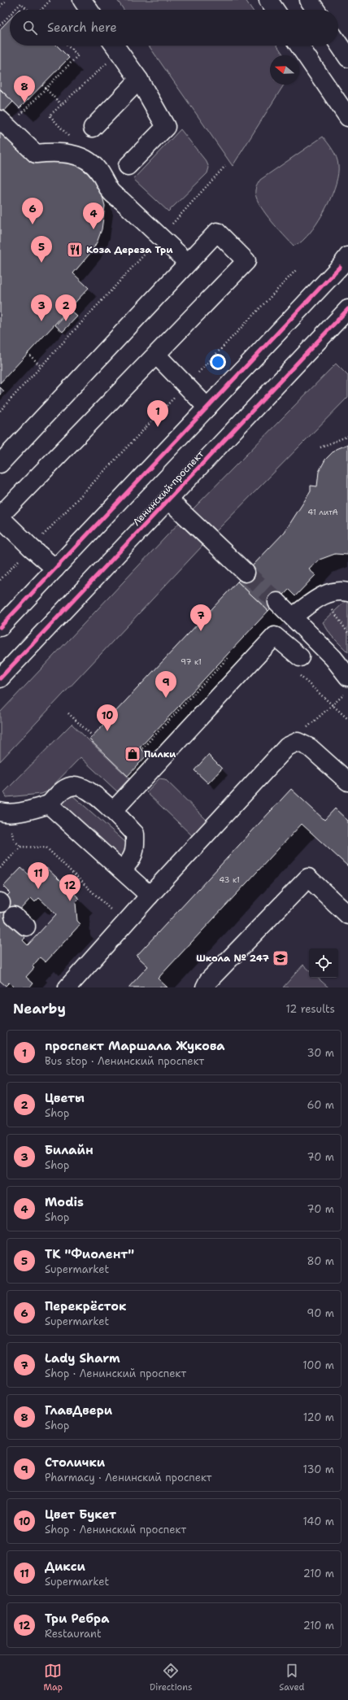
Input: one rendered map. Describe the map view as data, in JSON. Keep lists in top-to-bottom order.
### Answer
{
  "streets": {
    "main road": ["Ленинский проспект"]
  },
  "places": {
    "restaurant": ["Коза Дереза Три"],
    "shop": ["Пилки"],
    "school or university": ["Школа № 247"]
  },
  "house_numbers": ["41 литА", "97 к1", "43 к1"],
  "north": "left",
  "page": {
    "search": "Search here",
    "pins": [
      "8",
      "6",
      "4",
      "5",
      "2",
      "3",
      "1",
      "7",
      "9",
      "10",
      "11",
      "12"
    ],
    "heading": ["Nearby", "12 results"],
    "list": [
      {
        "mark": "1",
        "name": "проспект Маршала Жукова",
        "note": "Bus stop · Ленинский проспект",
        "value": "30 m"
      },
      {
        "mark": "2",
        "name": "Цветы",
        "note": "Shop",
        "value": "60 m"
      },
      {
        "mark": "3",
        "name": "Билайн",
        "note": "Shop",
        "value": "70 m"
      },
      {
        "mark": "4",
        "name": "Modis",
        "note": "Shop",
        "value": "70 m"
      },
      {
        "mark": "5",
        "name": "ТК \"Фиолент\"",
        "note": "Supermarket",
        "value": "80 m"
      },
      {
        "mark": "6",
        "name": "Перекрёсток",
        "note": "Supermarket",
        "value": "90 m"
      },
      {
        "mark": "7",
        "name": "Lady Sharm",
        "note": "Shop · Ленинский проспект",
        "value": "100 m"
      },
      {
        "mark": "8",
        "name": "ГлавДвери",
        "note": "Shop",
        "value": "120 m"
      },
      {
        "mark": "9",
        "name": "Столички",
        "note": "Pharmacy · Ленинский проспект",
        "value": "130 m"
      },
      {
        "mark": "10",
        "name": "Цвет Букет",
        "note": "Shop · Ленинский проспект",
        "value": "140 m"
      },
      {
        "mark": "11",
        "name": "Дикси",
        "note": "Supermarket",
        "value": "210 m"
      },
      {
        "mark": "12",
        "name": "Три Ребра",
        "note": "Restaurant",
        "value": "210 m"
      }
    ],
    "nav": ["Map", "Directions", "Saved"]
  }
}
